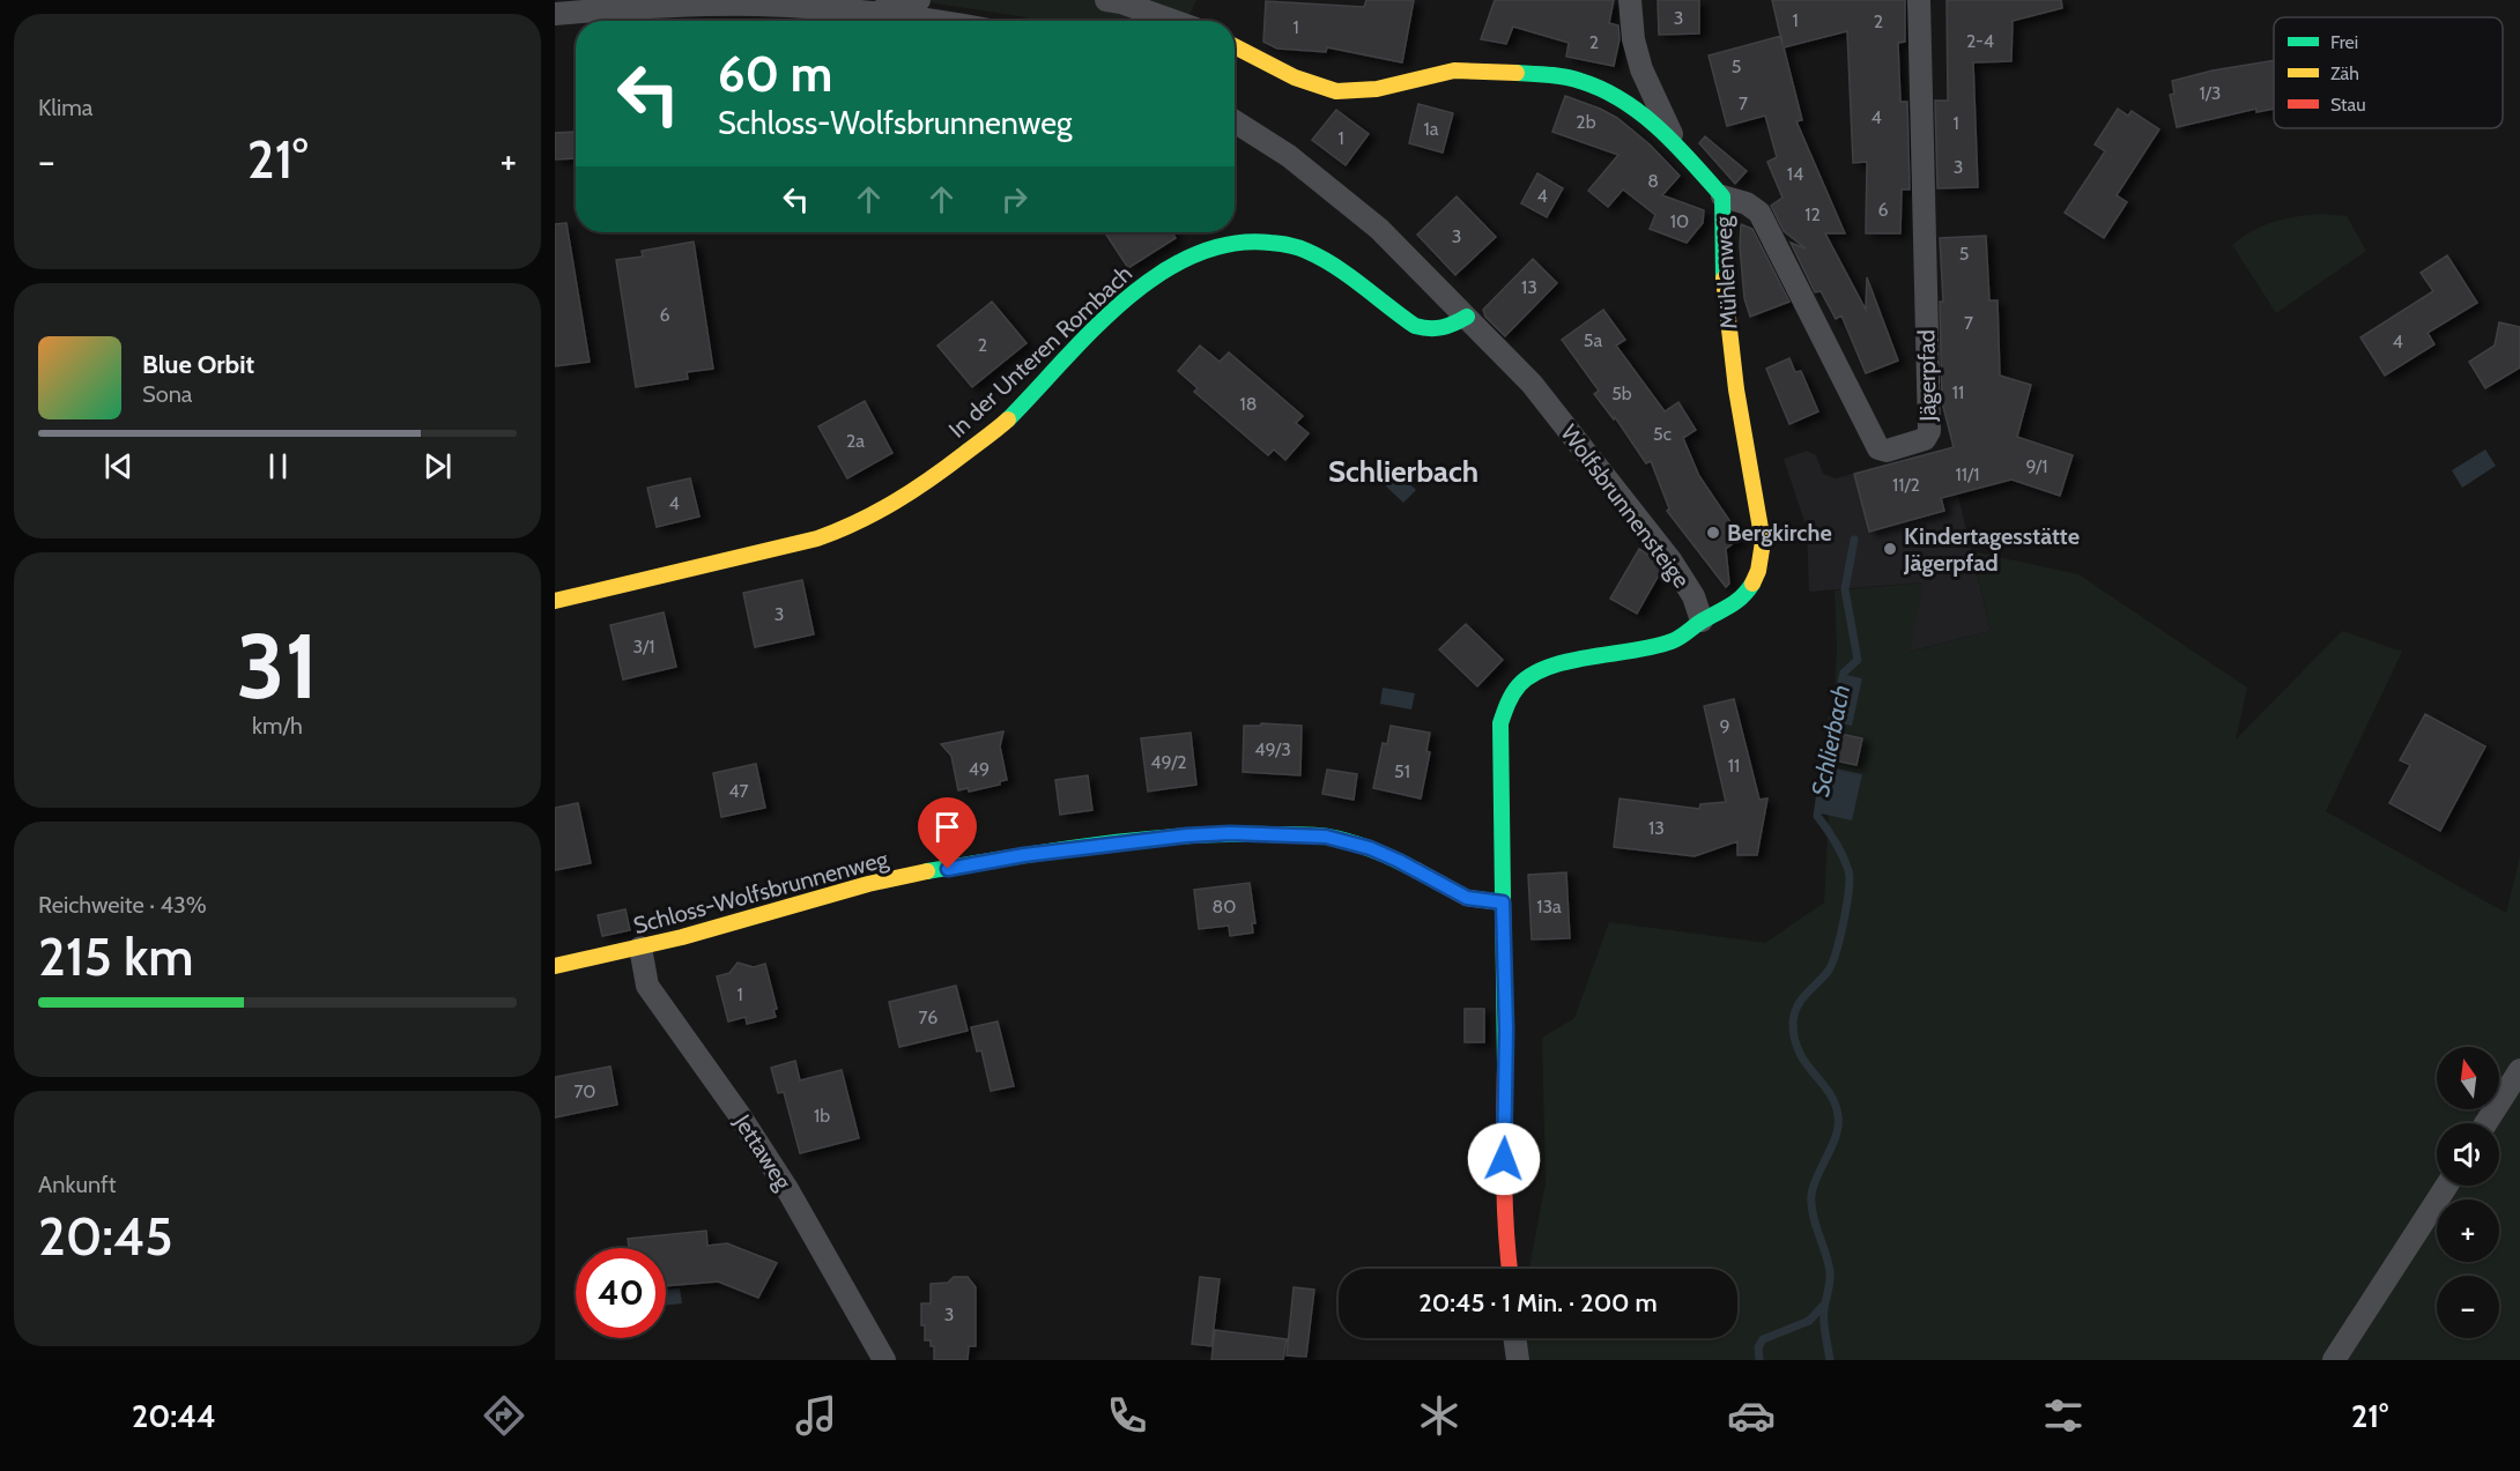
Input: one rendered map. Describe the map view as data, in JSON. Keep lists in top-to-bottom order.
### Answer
{
  "streets": {
    "street": [
      "Mühlenweg",
      "In der Unteren Rombach",
      "Jägerpfad",
      "Wolfsbrunnensteige",
      "Schloss-Wolfsbrunnenweg",
      "Jettaweg"
    ]
  },
  "crossings": [
    ["Mühlenweg", "Jägerpfad"],
    ["Mühlenweg", "Wolfsbrunnensteige"],
    ["In der Unteren Rombach", "Wolfsbrunnensteige"],
    ["Schloss-Wolfsbrunnenweg", "Jettaweg"]
  ],
  "districts": ["Schlierbach"],
  "water": ["Schlierbach"],
  "places": ["Bergkirche", "Kindertagesstätte Jägerpfad"],
  "house_numbers": [
    "3",
    "1",
    "2",
    "1",
    "2-4",
    "2",
    "5",
    "1/3",
    "7",
    "4",
    "2b",
    "1",
    "1a",
    "1",
    "3",
    "14",
    "8",
    "4",
    "6",
    "12",
    "10",
    "3",
    "5",
    "13",
    "6",
    "7",
    "5a",
    "4",
    "2",
    "11",
    "5b",
    "18",
    "5c",
    "2a",
    "9/1",
    "11/1",
    "11/2",
    "4",
    "3",
    "3/1",
    "9",
    "49/3",
    "49/2",
    "11",
    "49",
    "51",
    "47",
    "13",
    "80",
    "13a",
    "1",
    "76",
    "70",
    "1b",
    "3"
  ],
  "legend": ["Frei", "Zäh", "Stau"],
  "north": "top",
  "page": {
    "tile": [
      "Klima",
      ["31", "km/h"],
      ["Reichweite · 43%", "215 km"],
      ["Ankunft", "20:45"]
    ],
    "turn": ["60 m", "Schloss-Wolfsbrunnenweg"],
    "heat": ["−", "21°", "+"],
    "song": ["Blue Orbit", "Sona"],
    "map_buttons": ["+", "−"],
    "limit": "40",
    "trip": "20:45 · 1 Min. · 200 m",
    "tabs": ["20:44", "21°"]
  }
}
